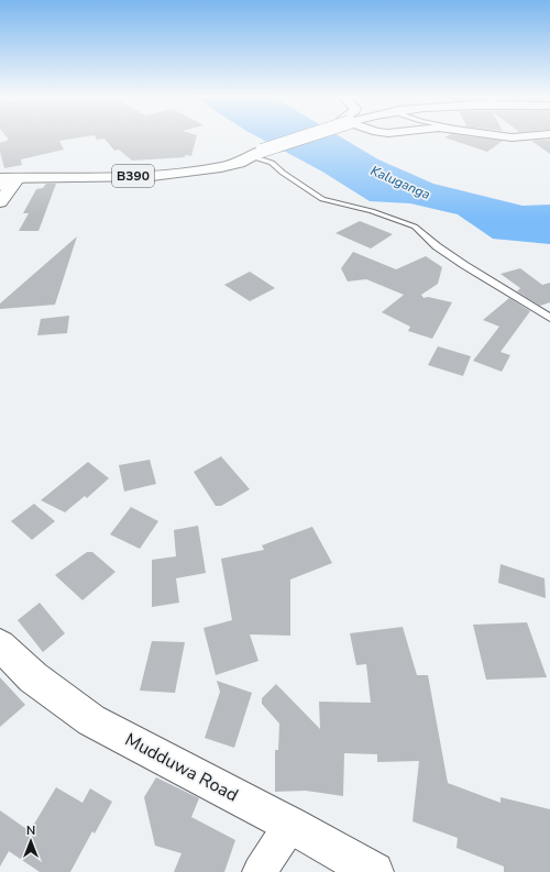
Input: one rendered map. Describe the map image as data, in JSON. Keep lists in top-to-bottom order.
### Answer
{
  "streets": {
    "main road": ["B390", "Mudduwa Road"]
  },
  "water": ["Kaluganga"],
  "north": "top"
}
